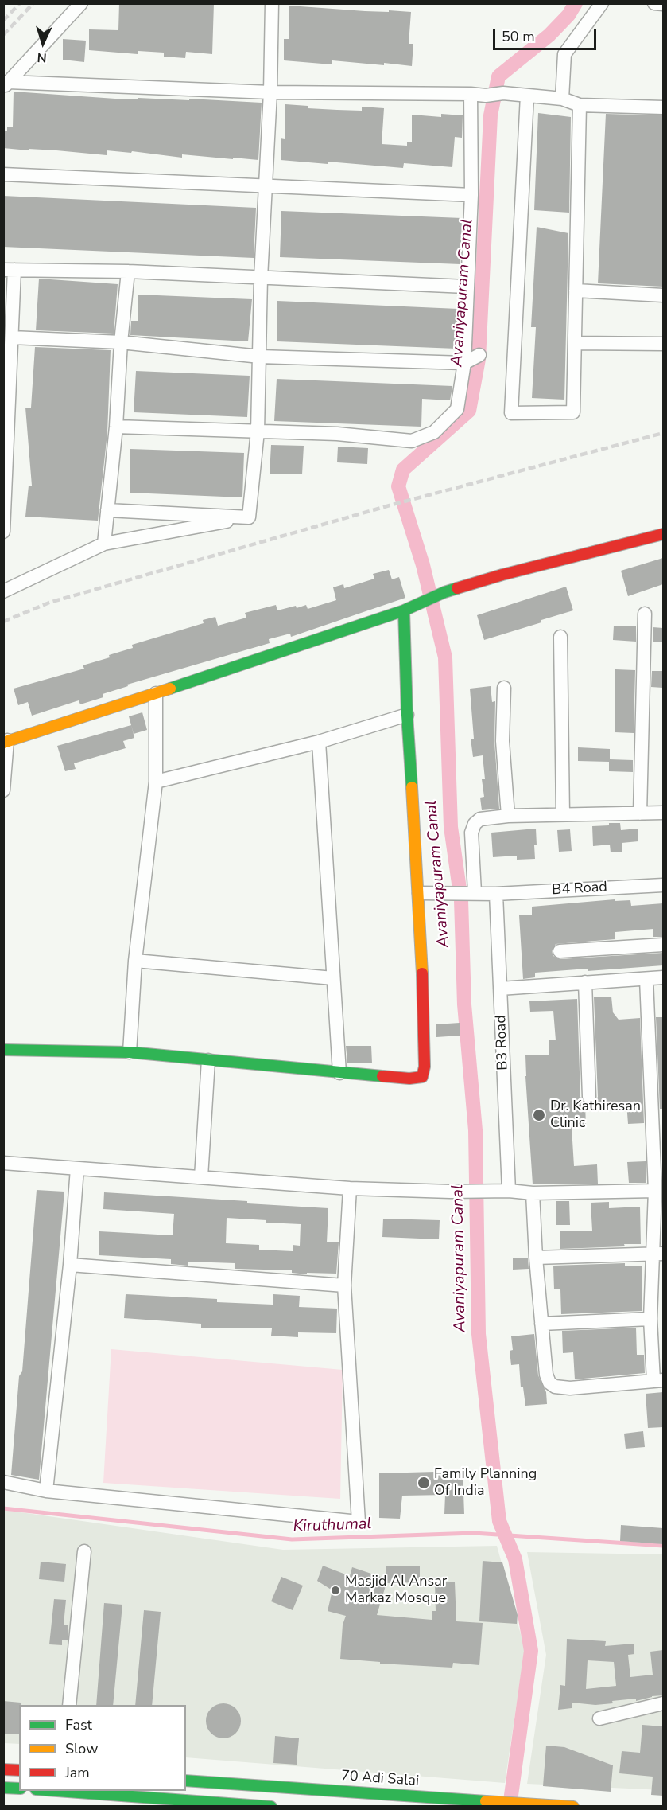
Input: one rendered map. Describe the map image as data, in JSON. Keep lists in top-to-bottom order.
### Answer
{
  "streets": {
    "street": ["B4 Road", "B3 Road", "70 Adi Salai"]
  },
  "crossings": [
    ["B4 Road", "B3 Road"]
  ],
  "water": ["Avaniyapuram Canal", "Kiruthumal"],
  "places": ["Dr. Kathiresan Clinic", "Family Planning Of India", "Masjid Al Ansar Markaz Mosque"],
  "legend": ["Fast", "Slow", "Jam"],
  "scale_bar": "50 m",
  "north": "bottom"
}
